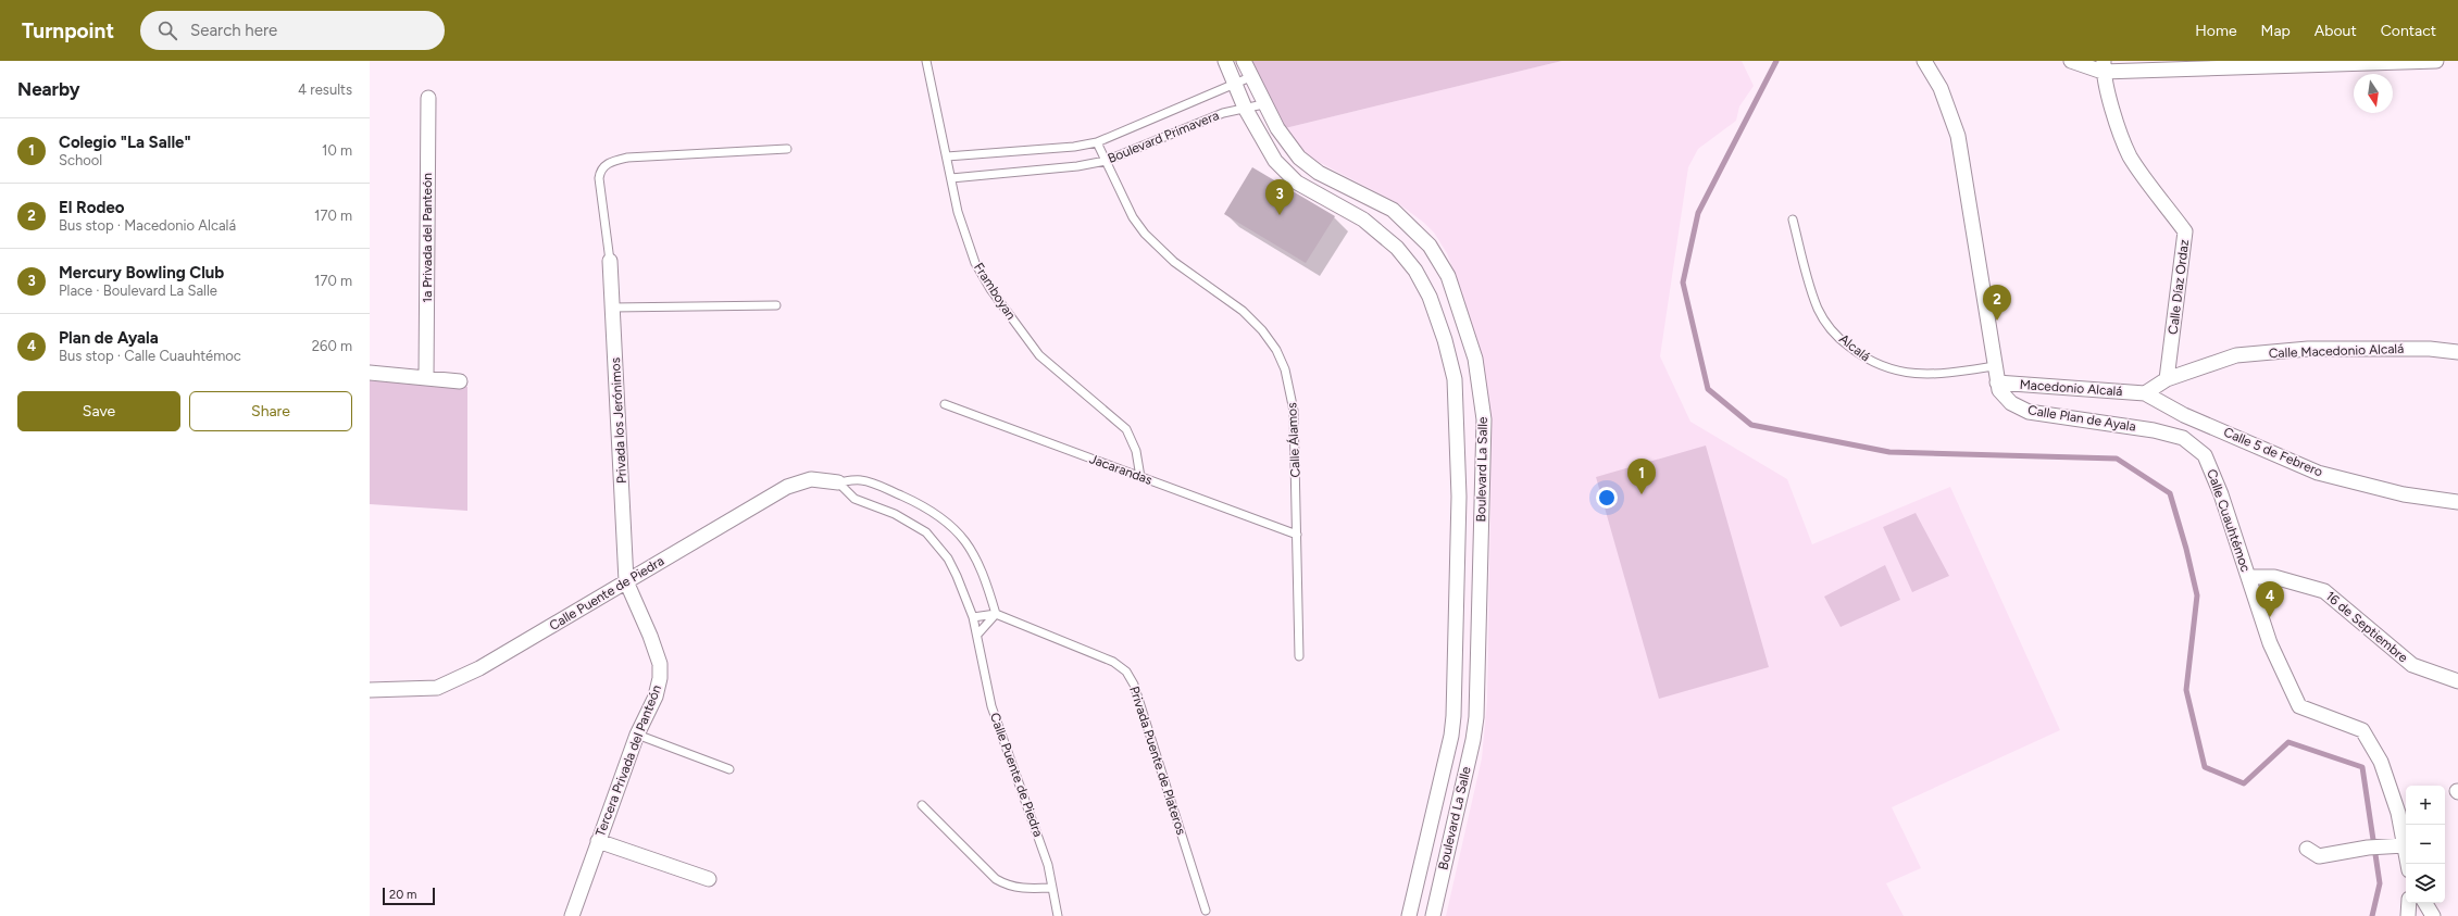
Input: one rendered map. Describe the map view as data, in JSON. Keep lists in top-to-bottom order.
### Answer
{
  "streets": {
    "street": [
      "1a Privada del Panteón",
      "Calle Díaz Ordaz",
      "Calle Macedonio Alcalá",
      "Macedonio Alcalá",
      "Calle Plan de Ayala",
      "Privada los Jerónimos",
      "Calle 5 de Febrero",
      "Boulevard La Salle",
      "Calle Cuauhtémoc",
      "Calle Puente de Piedra",
      "16 de Septiembre",
      "Tercera Privada del Panteón"
    ],
    "lane": [
      "Boulevard Primavera",
      "Framboyan",
      "Alcalá",
      "Calle Álamos",
      "Jacarandas",
      "Privada Puente de Plateros"
    ]
  },
  "crossings": [
    ["Boulevard Primavera", "Framboyan"],
    ["Boulevard Primavera", "Calle Álamos"],
    ["Boulevard Primavera", "Boulevard La Salle"],
    ["Calle Díaz Ordaz", "Calle Macedonio Alcalá"],
    ["Framboyan", "Jacarandas"],
    ["Calle Macedonio Alcalá", "Macedonio Alcalá"],
    ["Calle Macedonio Alcalá", "Calle 5 de Febrero"],
    ["Macedonio Alcalá", "Calle Plan de Ayala"],
    ["Macedonio Alcalá", "Calle 5 de Febrero"],
    ["Calle Plan de Ayala", "Calle Cuauhtémoc"],
    ["Privada los Jerónimos", "Calle Puente de Piedra"],
    ["Privada los Jerónimos", "Tercera Privada del Panteón"],
    ["Calle Álamos", "Jacarandas"],
    ["Calle Cuauhtémoc", "16 de Septiembre"],
    ["Calle Puente de Piedra", "Tercera Privada del Panteón"],
    ["Calle Puente de Piedra", "Privada Puente de Plateros"]
  ],
  "scale_bar": "20 m",
  "north": "bottom",
  "page": {
    "header": "Turnpoint",
    "search": "Search here",
    "nav": [
      "Home",
      "Map",
      "About",
      "Contact"
    ],
    "heading": ["Nearby", "4 results"],
    "list": [
      {
        "mark": "1",
        "name": "Colegio \"La Salle\"",
        "note": "School",
        "value": "10 m"
      },
      {
        "mark": "2",
        "name": "El Rodeo",
        "note": "Bus stop · Macedonio Alcalá",
        "value": "170 m"
      },
      {
        "mark": "3",
        "name": "Mercury Bowling Club",
        "note": "Place · Boulevard La Salle",
        "value": "170 m"
      },
      {
        "mark": "4",
        "name": "Plan de Ayala",
        "note": "Bus stop · Calle Cuauhtémoc",
        "value": "260 m"
      }
    ],
    "pins": [
      "3",
      "2",
      "1",
      "4"
    ],
    "buttons": ["Save", "Share"],
    "map_buttons": ["+", "−"],
    "scale": "20 m"
  }
}
